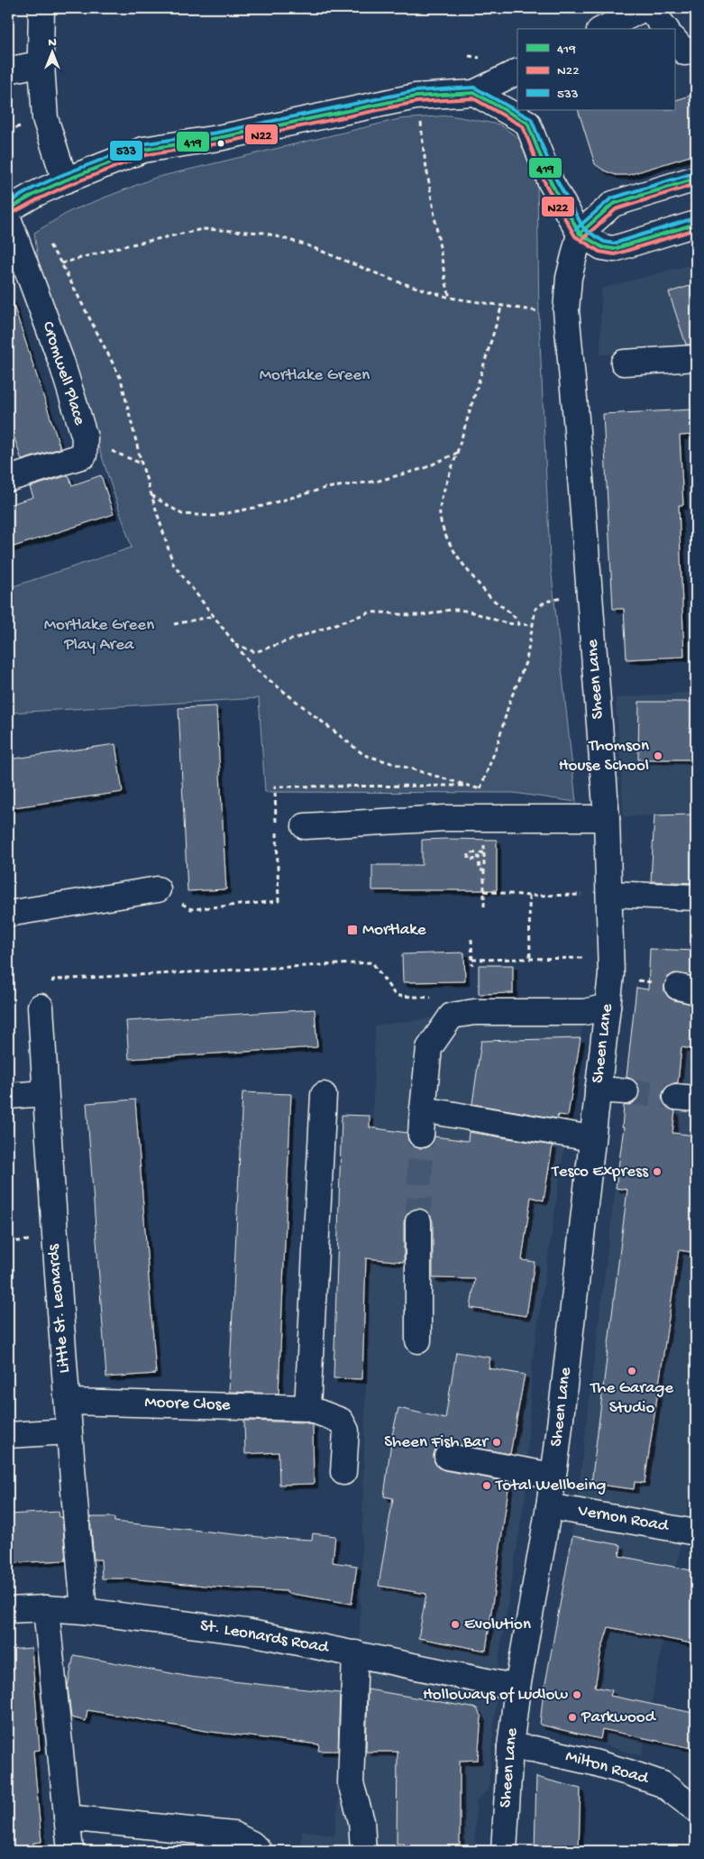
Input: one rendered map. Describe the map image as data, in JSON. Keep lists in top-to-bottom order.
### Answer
{
  "streets": {
    "main road": [
      "Cromwell Place",
      "Sheen Lane",
      "Little St. Leonards",
      "Moore Close",
      "Vernon Road",
      "St. Leonards Road",
      "Milton Road"
    ]
  },
  "crossings": [
    ["Sheen Lane", "Vernon Road"],
    ["Sheen Lane", "St. Leonards Road"],
    ["Sheen Lane", "Milton Road"],
    ["Little St. Leonards", "Moore Close"],
    ["Little St. Leonards", "St. Leonards Road"]
  ],
  "parks": ["Mortlake Green", "Mortlake Green Play Area"],
  "places": {
    "other": [
      "Thomson House School",
      "Tesco Express",
      "The Garage Studio",
      "Sheen Fish Bar",
      "Total Wellbeing",
      "Evolution",
      "Holloways of Ludlow",
      "Parkwood"
    ],
    "transit": ["Mortlake"]
  },
  "lines": ["transit line 533", "transit line 419", "transit line N22"],
  "legend": ["419", "N22", "533"],
  "north": "top"
}
